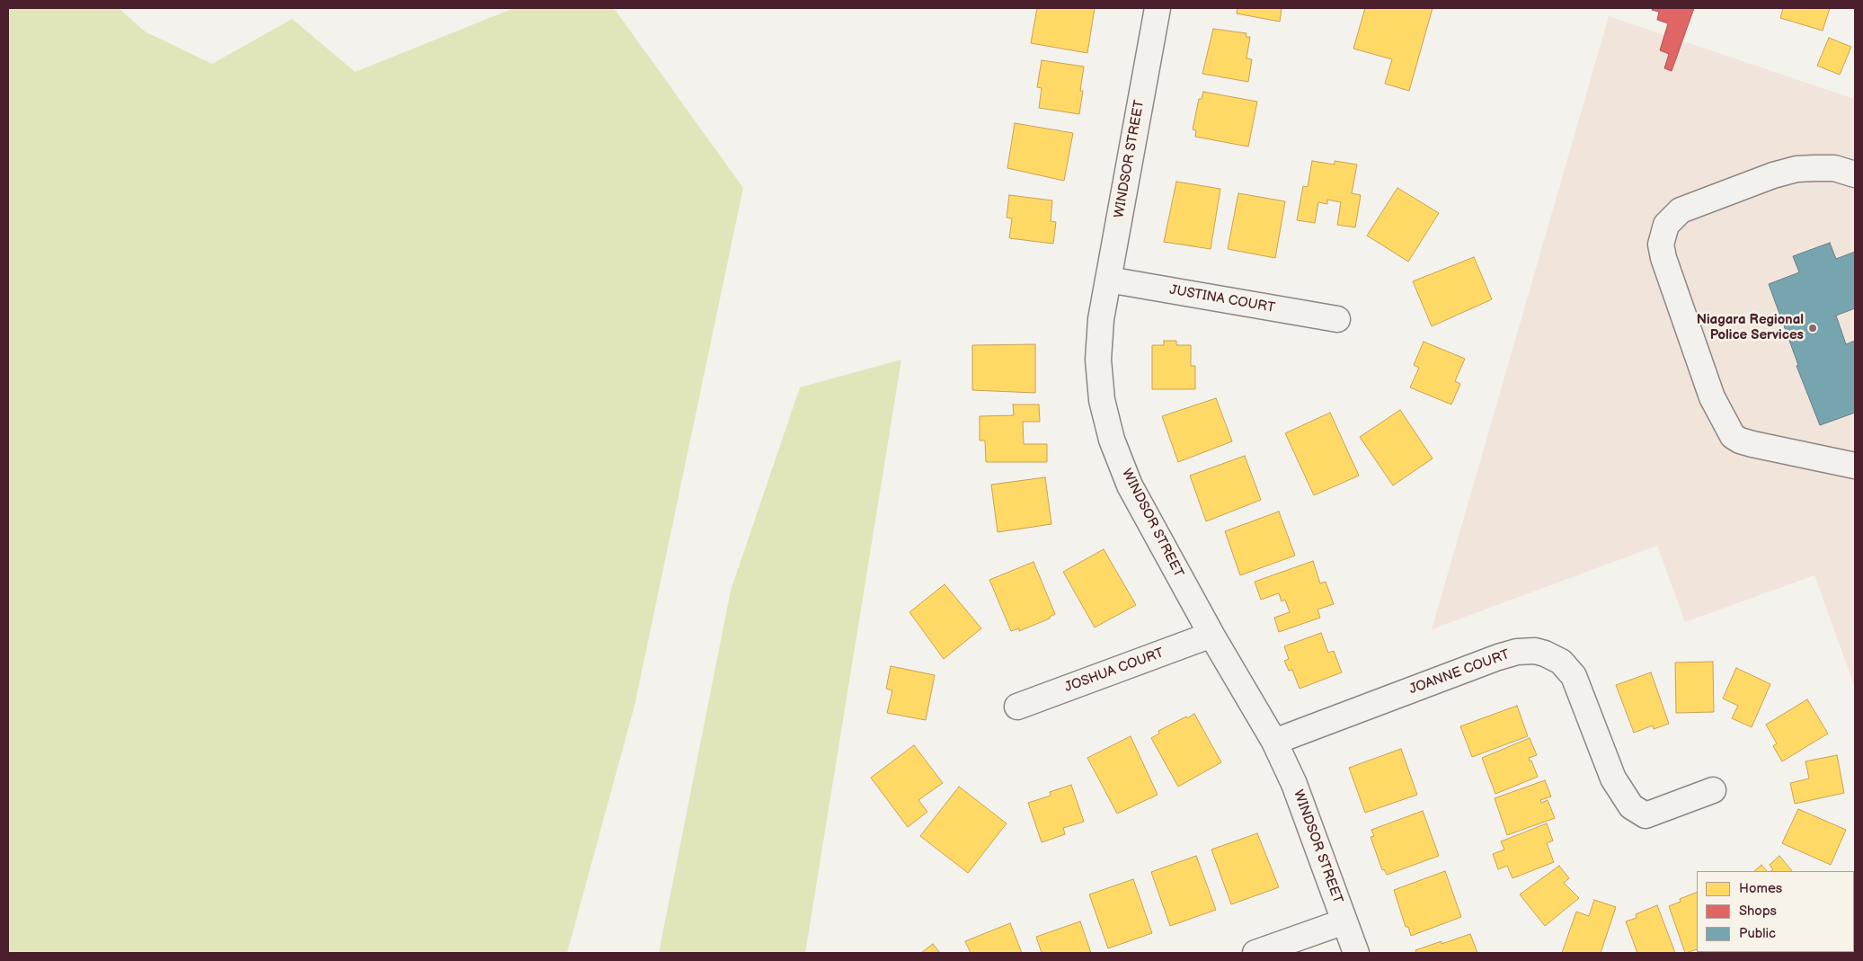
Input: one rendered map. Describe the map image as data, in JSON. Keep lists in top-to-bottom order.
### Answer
{
  "streets": {
    "street": [
      "WINDSOR STREET",
      "JUSTINA COURT",
      "JOSHUA COURT",
      "JOANNE COURT"
    ]
  },
  "crossings": [
    ["WINDSOR STREET", "JUSTINA COURT"],
    ["WINDSOR STREET", "JOSHUA COURT"],
    ["WINDSOR STREET", "JOANNE COURT"]
  ],
  "places": ["Niagara Regional Police Services"],
  "legend": ["Homes", "Shops", "Public"]
}
